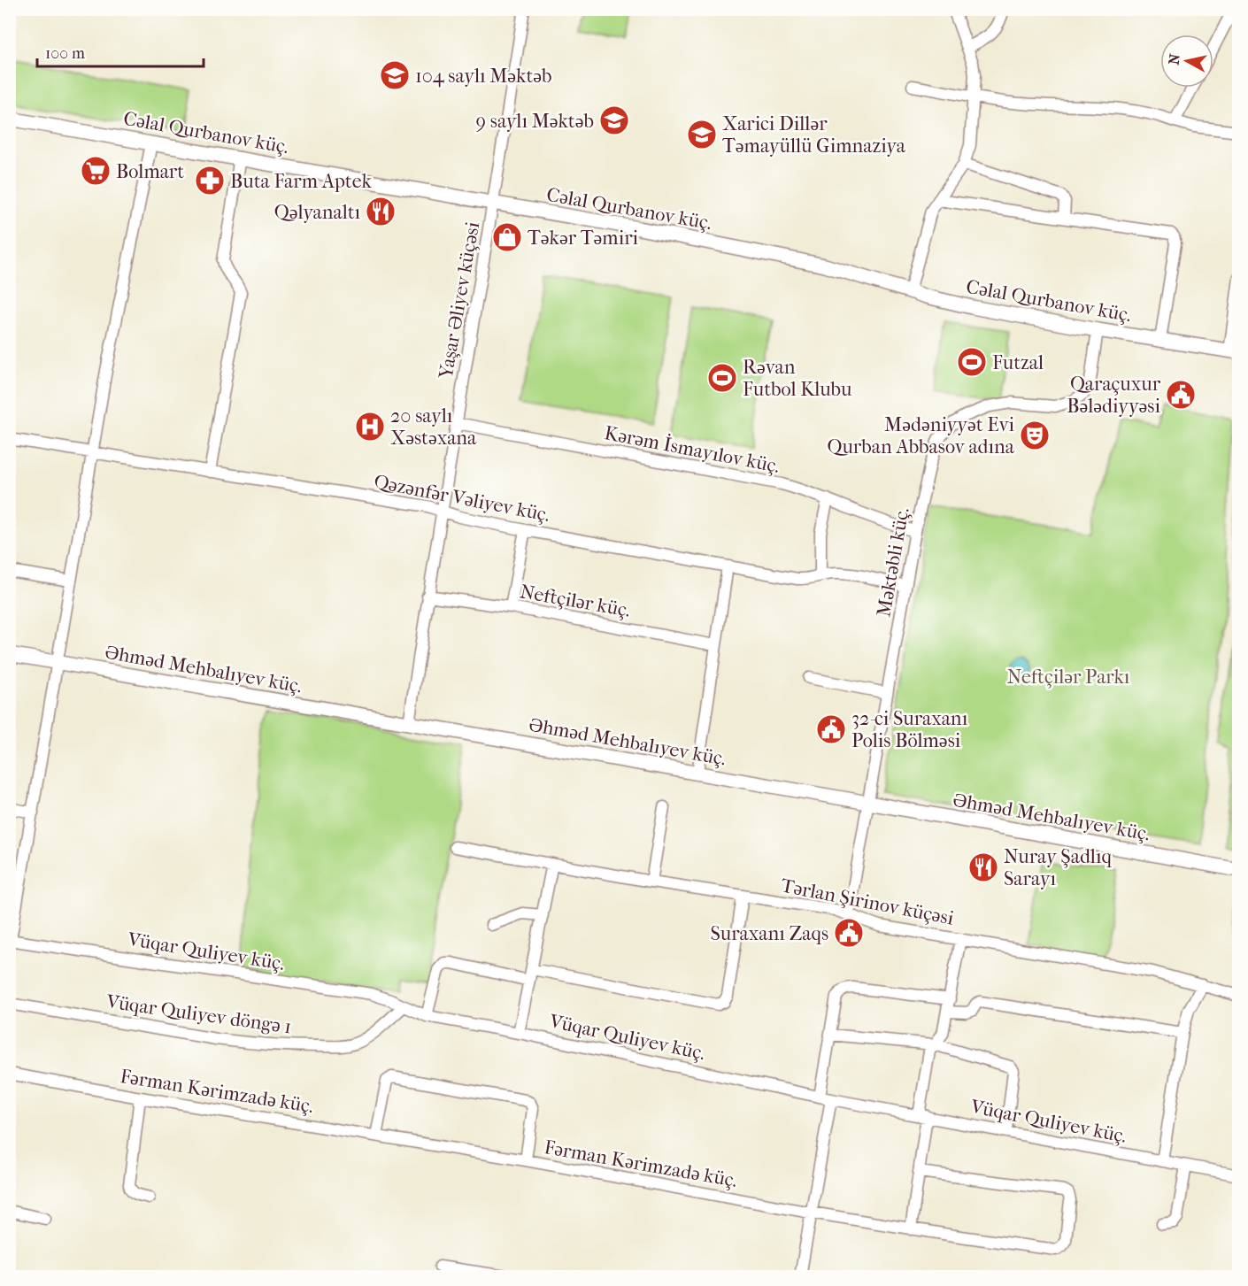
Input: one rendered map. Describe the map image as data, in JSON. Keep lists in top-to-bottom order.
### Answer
{
  "streets": {
    "street": [
      "Cəlal Qurbanov küç.",
      "Yaşar Əliyev küçəsi",
      "Kərəm İsmayılov küç.",
      "Qəzənfər Vəliyev küç.",
      "Məktəbli küç.",
      "Neftçilər küç.",
      "Əhməd Mehbalıyev küç.",
      "Tərlan Şirinov küçəsi",
      "Vüqar Quliyev küç.",
      "Vüqar Quliyev döngə 1",
      "Fərman Kərimzadə küç."
    ]
  },
  "crossings": [
    ["Cəlal Qurbanov küç.", "Yaşar Əliyev küçəsi"],
    ["Cəlal Qurbanov küç.", "Məktəbli küç."],
    ["Yaşar Əliyev küçəsi", "Kərəm İsmayılov küç."],
    ["Yaşar Əliyev küçəsi", "Qəzənfər Vəliyev küç."],
    ["Yaşar Əliyev küçəsi", "Neftçilər küç."],
    ["Yaşar Əliyev küçəsi", "Əhməd Mehbalıyev küç."],
    ["Kərəm İsmayılov küç.", "Məktəbli küç."],
    ["Qəzənfər Vəliyev küç.", "Məktəbli küç."],
    ["Məktəbli küç.", "Əhməd Mehbalıyev küç."],
    ["Məktəbli küç.", "Tərlan Şirinov küçəsi"],
    ["Vüqar Quliyev küç.", "Vüqar Quliyev döngə 1"]
  ],
  "parks": ["Neftçilər Parkı"],
  "places": {
    "school or university": ["104 saylı Məktəb", "9 saylı Məktəb", "Xarici Dillər Təmayüllü Gimnaziya"],
    "supermarket": ["Bolmart"],
    "pharmacy": ["Buta Farm Aptek"],
    "restaurant": ["Qəlyanaltı", "Nuray Şadlıq Sarayı"],
    "shop": ["Təkər Təmiri"],
    "sports": ["Futzal", "Rəvan Futbol Klubu"],
    "public building": ["Qaraçuxur Bələdiyyəsi", "32-ci Suraxanı Polis Bölməsi", "Suraxanı Zaqs"],
    "hospital": ["20 saylı Xəstəxana"],
    "theatre": ["Mədəniyyət Evi Qurban Abbasov adına"]
  },
  "scale_bar": "100 m",
  "north": "left"
}
